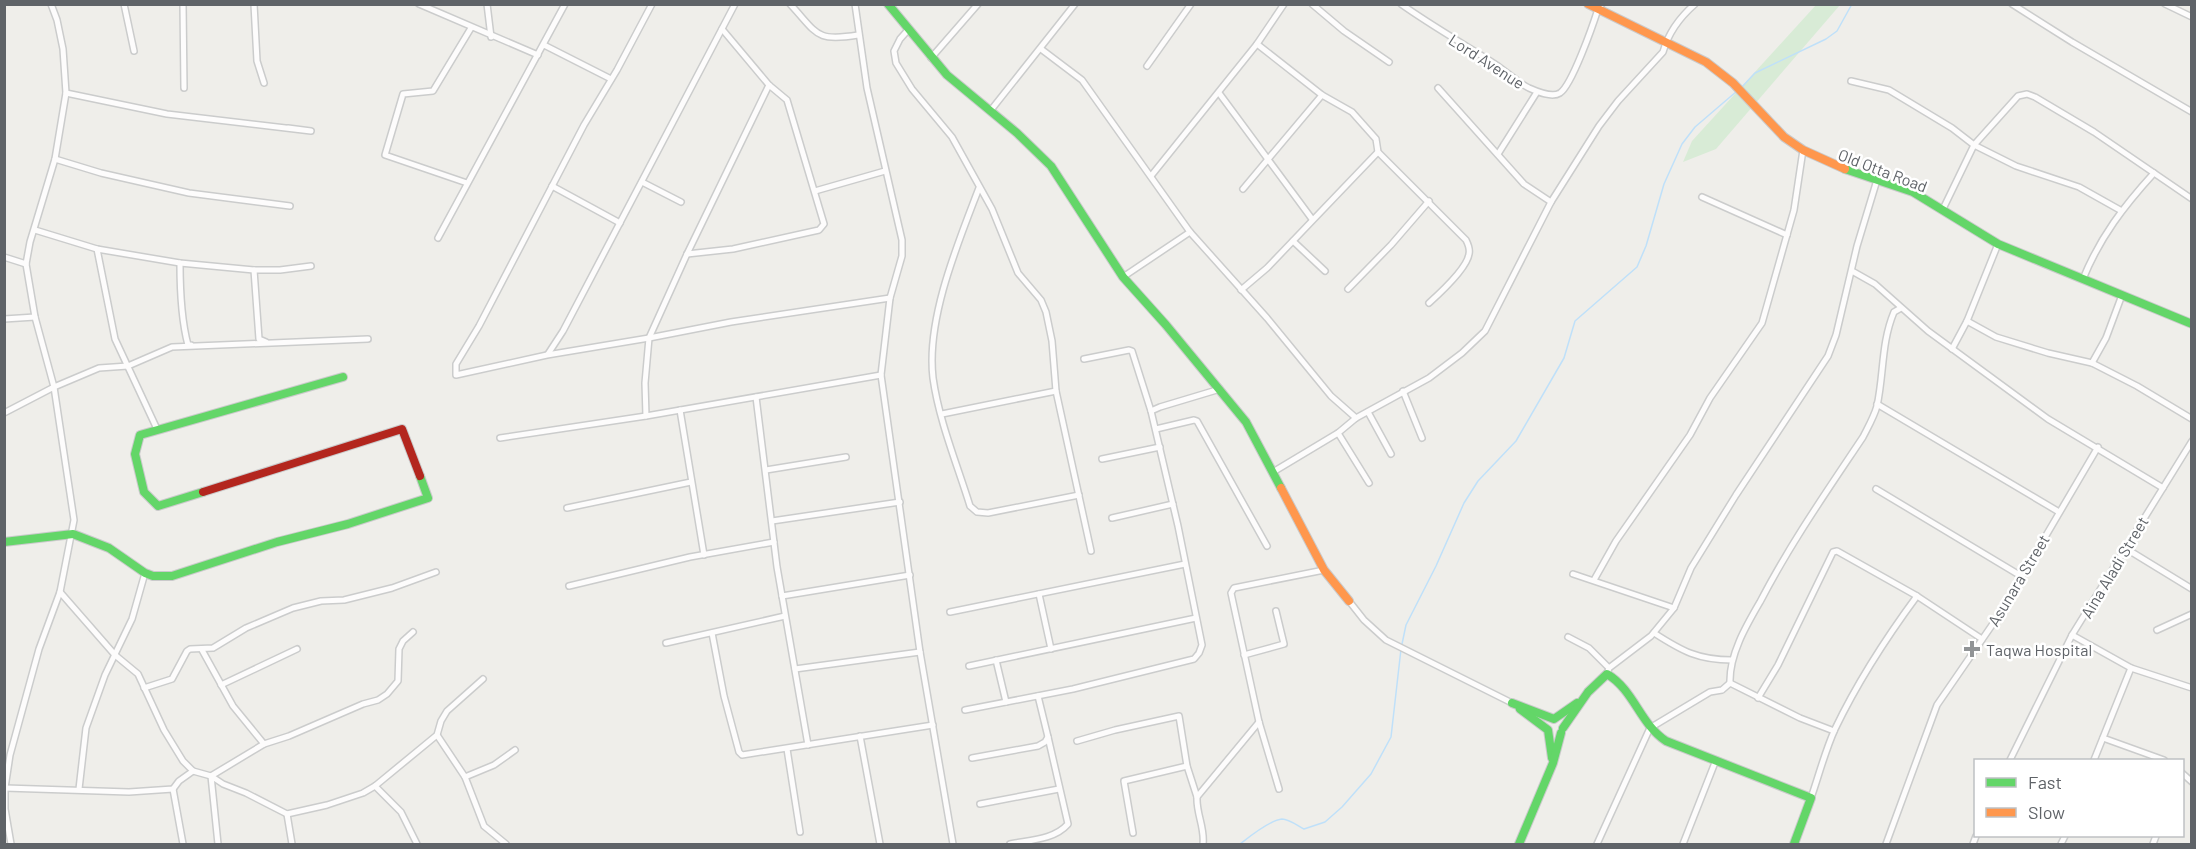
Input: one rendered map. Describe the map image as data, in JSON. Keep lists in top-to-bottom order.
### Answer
{
  "streets": {
    "street": [
      "Lord Avenue",
      "Old Otta Road",
      "Aina Aladi Street",
      "Asunara Street"
    ]
  },
  "crossings": [
    ["Lord Avenue", "Old Otta Road"]
  ],
  "places": {
    "health": ["Taqwa Hospital"]
  },
  "legend": ["Fast", "Slow"]
}
